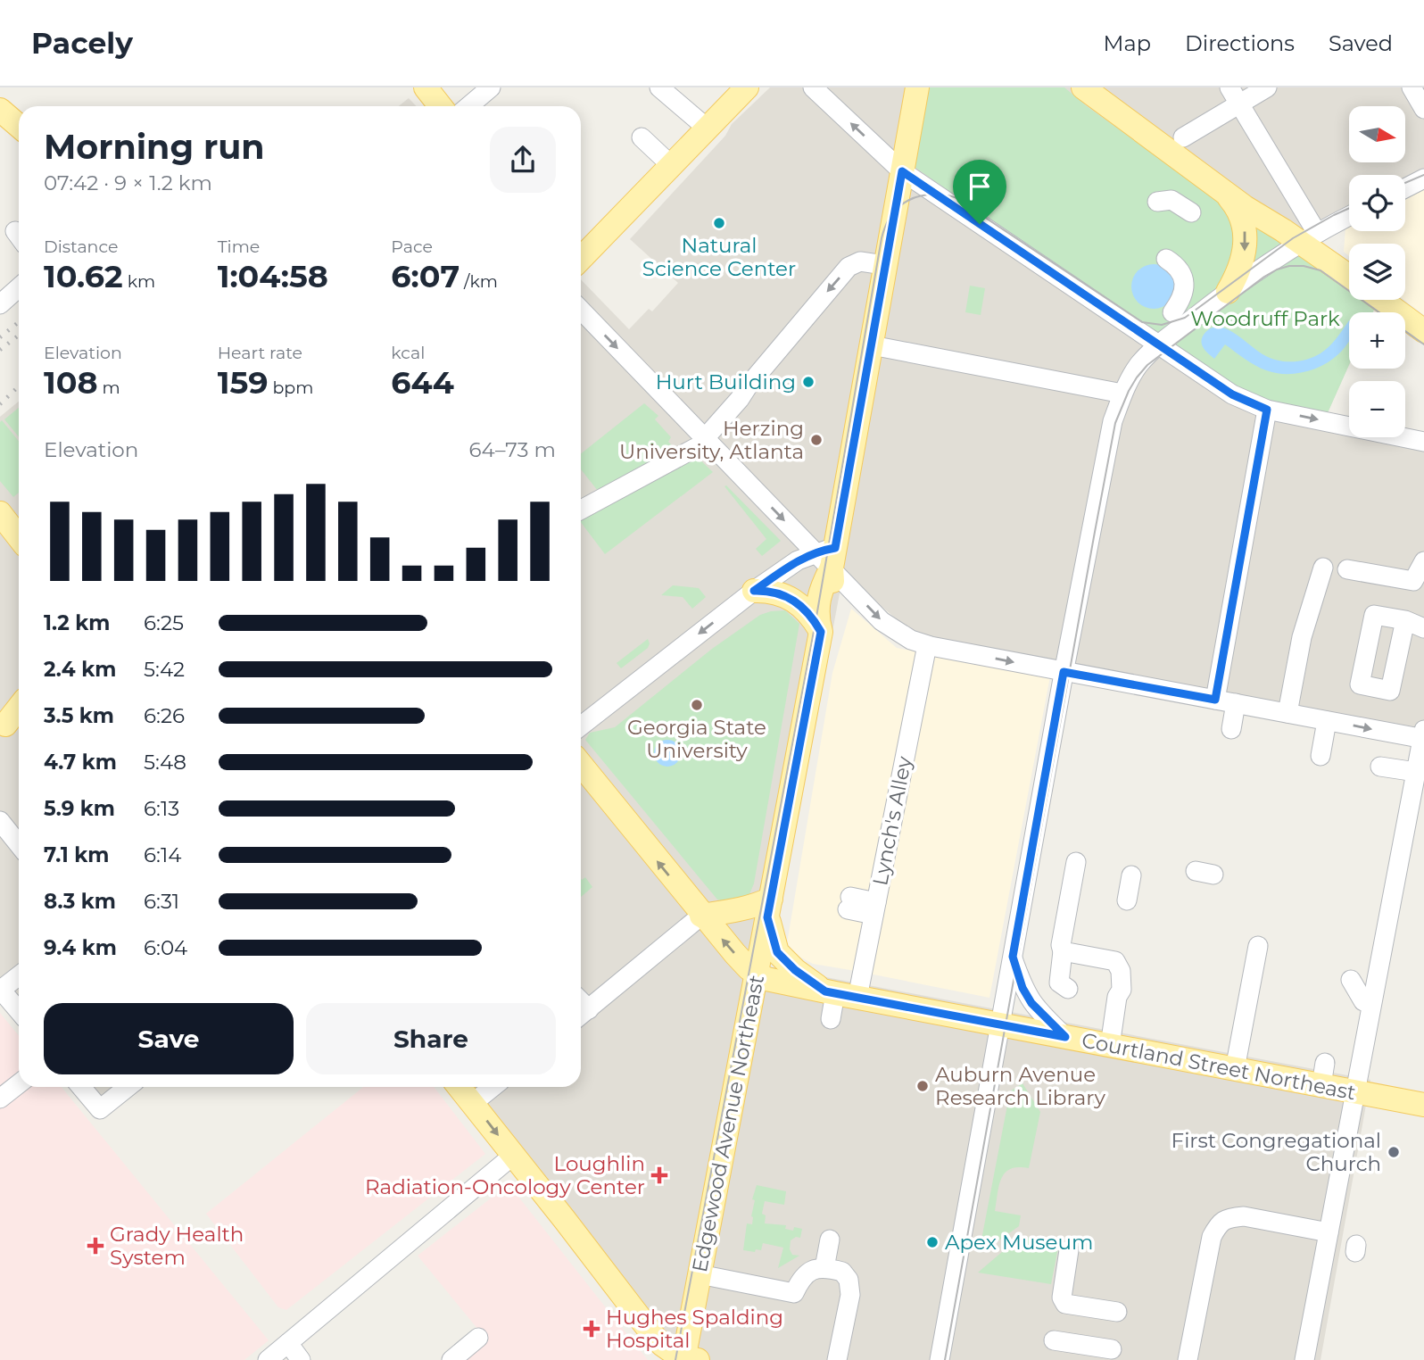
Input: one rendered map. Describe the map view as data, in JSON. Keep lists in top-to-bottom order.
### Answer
{
  "streets": {
    "main road": ["Courtland Street Northeast", "Edgewood Avenue Northeast"],
    "street": ["Lynch's Alley"]
  },
  "crossings": [
    ["Lynch's Alley", "Courtland Street Northeast"],
    ["Courtland Street Northeast", "Edgewood Avenue Northeast"]
  ],
  "parks": ["Woodruff Park"],
  "places": {
    "other": [
      "Natural Science Center",
      "Hurt Building",
      "Herzing University, Atlanta",
      "Georgia State University",
      "Auburn Avenue Research Library",
      "First Congregational Church",
      "Apex Museum"
    ],
    "health": ["Loughlin Radiation-Oncology Center", "Grady Health System", "Hughes Spalding Hospital"]
  },
  "north": "right",
  "page": {
    "header": "Pacely",
    "nav": ["Map", "Directions", "Saved"],
    "map_buttons": ["+", "−"],
    "heading": ["Morning run", "07:42 · 9 × 1.2 km"],
    "stats": [
      ["Distance", "10.62 km"],
      ["Time", "1:04:58"],
      ["Pace", "6:07 /km"],
      ["Elevation", "108 m"],
      ["Heart rate", "159 bpm"],
      ["kcal", "644"]
    ],
    "chart": ["Elevation", "64–73 m"],
    "list": [
      {
        "name": "1.2 km",
        "note": "6:25"
      },
      {
        "name": "2.4 km",
        "note": "5:42"
      },
      {
        "name": "3.5 km",
        "note": "6:26"
      },
      {
        "name": "4.7 km",
        "note": "5:48"
      },
      {
        "name": "5.9 km",
        "note": "6:13"
      },
      {
        "name": "7.1 km",
        "note": "6:14"
      },
      {
        "name": "8.3 km",
        "note": "6:31"
      },
      {
        "name": "9.4 km",
        "note": "6:04"
      }
    ],
    "buttons": ["Save", "Share"]
  }
}
